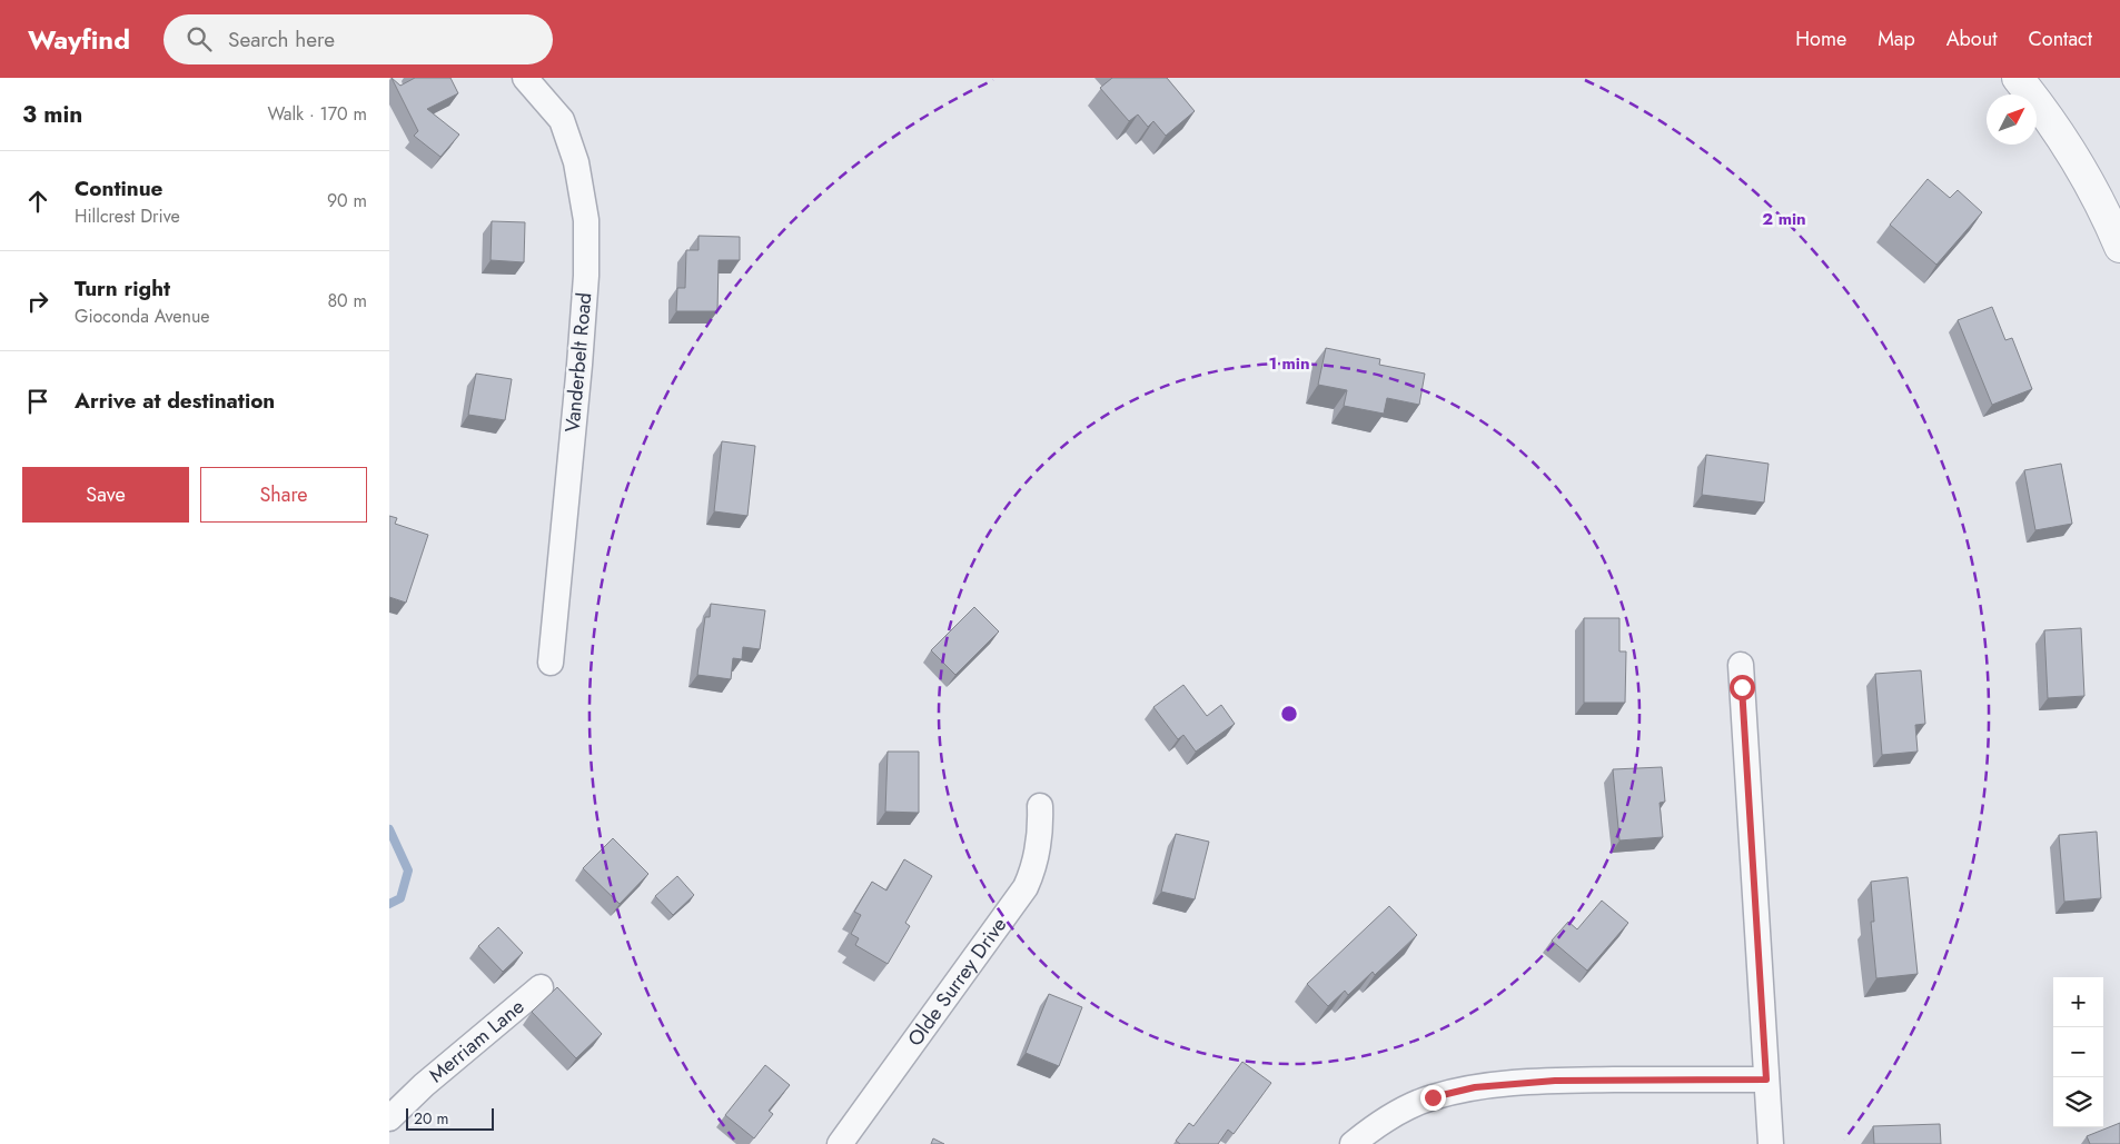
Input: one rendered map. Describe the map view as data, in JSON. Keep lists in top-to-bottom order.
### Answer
{
  "streets": {
    "street": ["Vanderbelt Road", "Olde Surrey Drive", "Merriam Lane"]
  },
  "scale_bar": "20 m",
  "north": "top right",
  "page": {
    "header": "Wayfind",
    "search": "Search here",
    "nav": [
      "Home",
      "Map",
      "About",
      "Contact"
    ],
    "heading": ["3 min", "Walk · 170 m"],
    "list": [
      ["Continue", "Hillcrest Drive", "90 m"],
      ["Turn right", "Gioconda Avenue", "80 m"],
      "Arrive at destination"
    ],
    "buttons": ["Save", "Share"],
    "map_buttons": ["+", "−"],
    "scale": "20 m"
  },
  "rings": ["2 min", "1 min"]
}
